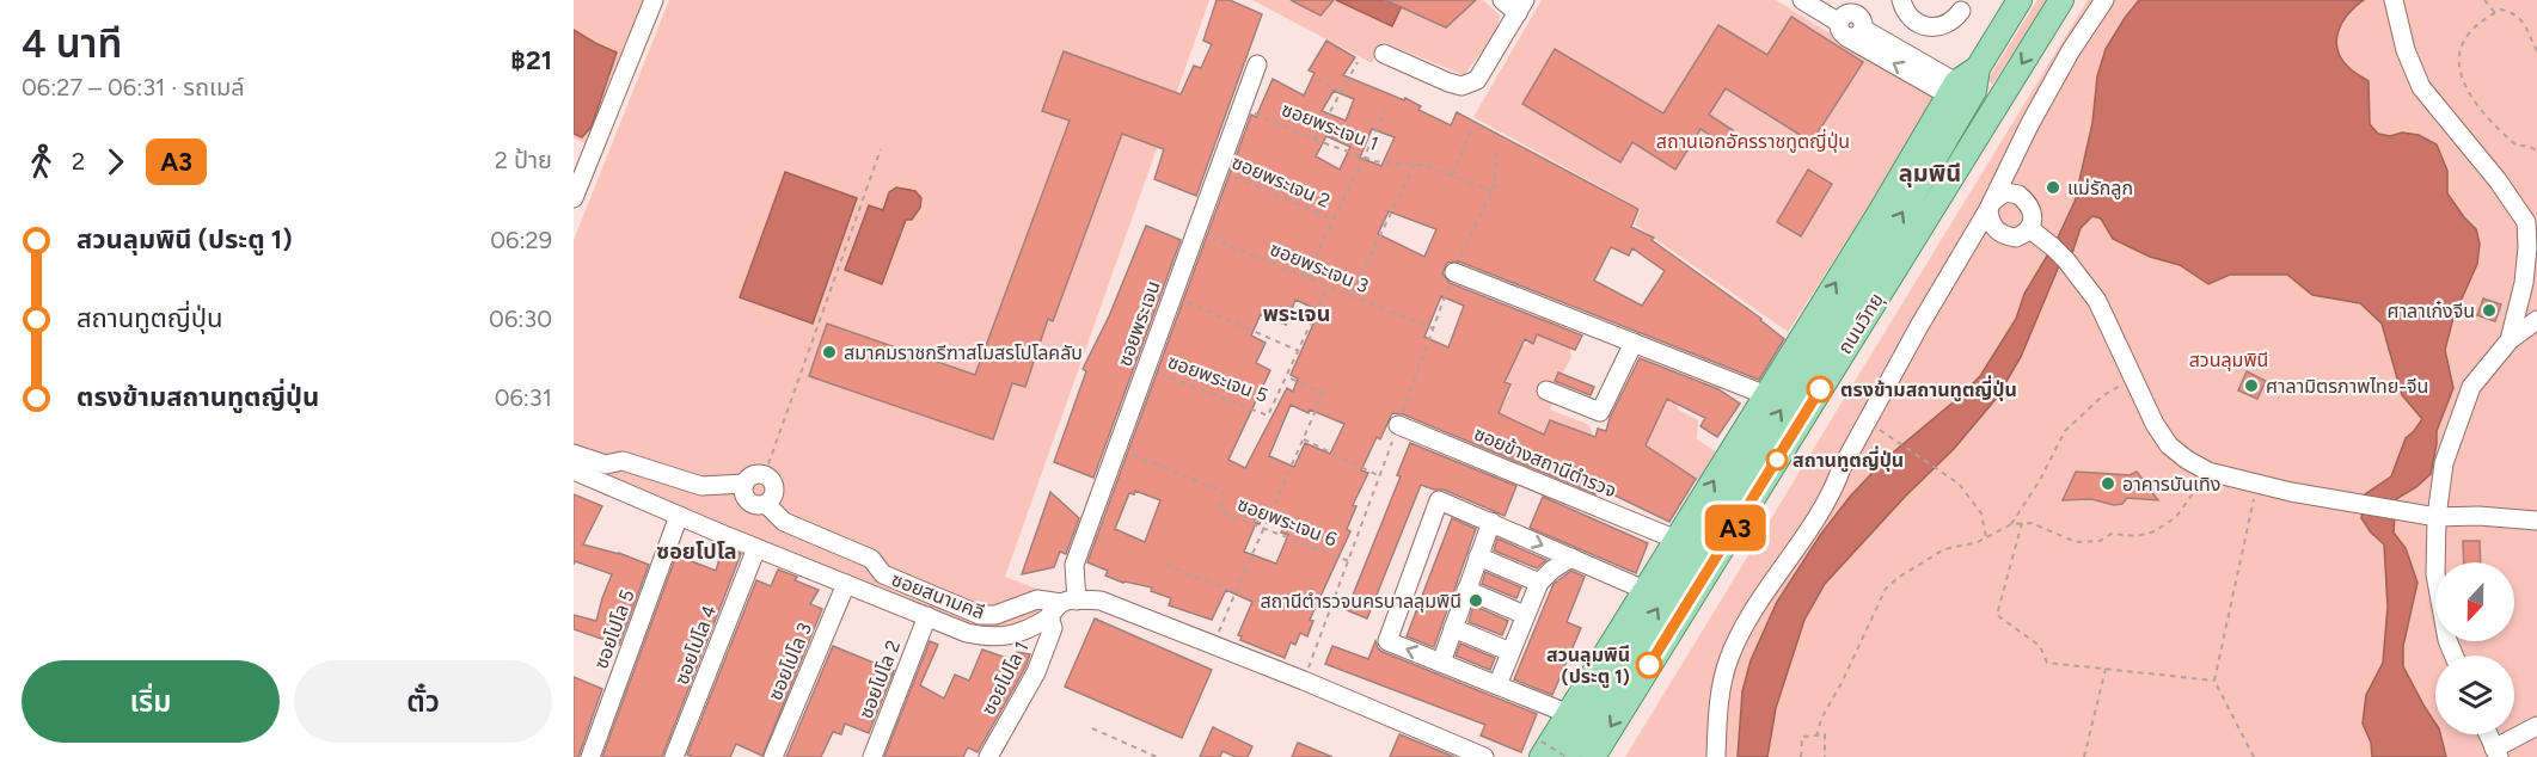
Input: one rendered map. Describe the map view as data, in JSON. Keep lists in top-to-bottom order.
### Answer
{
  "streets": {
    "main road": ["ถนนวิทยุ"],
    "street": [
      "ซอยพระเจน",
      "ซอยข้างสถานีตำรวจ",
      "ซอยสนามคลี",
      "ซอยโปโล 5",
      "ซอยโปโล 4",
      "ซอยโปโล 3",
      "ซอยโปโล 1",
      "ซอยโปโล 2"
    ],
    "path": [
      "ซอยพระเจน 1",
      "ซอยพระเจน 2",
      "ซอยพระเจน 3",
      "ซอยพระเจน 5",
      "ซอยพระเจน 6"
    ]
  },
  "crossings": [
    ["ซอยพระเจน 1", "ซอยพระเจน"],
    ["ซอยพระเจน 2", "ซอยพระเจน"],
    ["ซอยพระเจน 3", "ซอยพระเจน"],
    ["ซอยพระเจน 3", "ซอยพระเจน 5"],
    ["ซอยพระเจน", "ซอยพระเจน 5"],
    ["ซอยพระเจน", "ซอยพระเจน 6"],
    ["ซอยพระเจน", "ซอยสนามคลี"],
    ["ซอยพระเจน", "ซอยโปโล 1"],
    ["ถนนวิทยุ", "ซอยข้างสถานีตำรวจ"],
    ["ซอยสนามคลี", "ซอยโปโล 5"],
    ["ซอยสนามคลี", "ซอยโปโล 4"],
    ["ซอยสนามคลี", "ซอยโปโล 3"],
    ["ซอยสนามคลี", "ซอยโปโล 1"],
    ["ซอยสนามคลี", "ซอยโปโล 2"]
  ],
  "districts": ["ลุมพินี", "พระเจน", "ซอยโปโล"],
  "parks": ["สถานเอกอัครราชทูตญี่ปุ่น", "สวนลุมพินี"],
  "places": [
    "แม่รักลูก",
    "ศาลาเก๋งจีน",
    "สมาคมราชกรีฑาสโมสรโปโลคลับ",
    "ศาลามิตรภาพไทย-จีน",
    "ตรงข้ามสถานทูตญี่ปุ่น",
    "สถานทูตญี่ปุ่น",
    "อาคารบันเทิง",
    "สถานีตำรวจนครบาลลุมพินี",
    "สวนลุมพินี (ประตู 1)"
  ],
  "lines": ["bus line A3"],
  "north": "bottom",
  "page": {
    "heading": ["4 นาที", "06:27 – 06:31 · รถเมล์", "฿21"],
    "on_map": "A3",
    "legs": ["2", "A3", "2 ป้าย"],
    "list": [
      {
        "name": "สวนลุมพินี (ประตู 1)",
        "value": "06:29"
      },
      {
        "name": "สถานทูตญี่ปุ่น",
        "value": "06:30"
      },
      {
        "name": "ตรงข้ามสถานทูตญี่ปุ่น",
        "value": "06:31"
      }
    ],
    "buttons": ["เริ่ม", "ตั๋ว"]
  }
}
